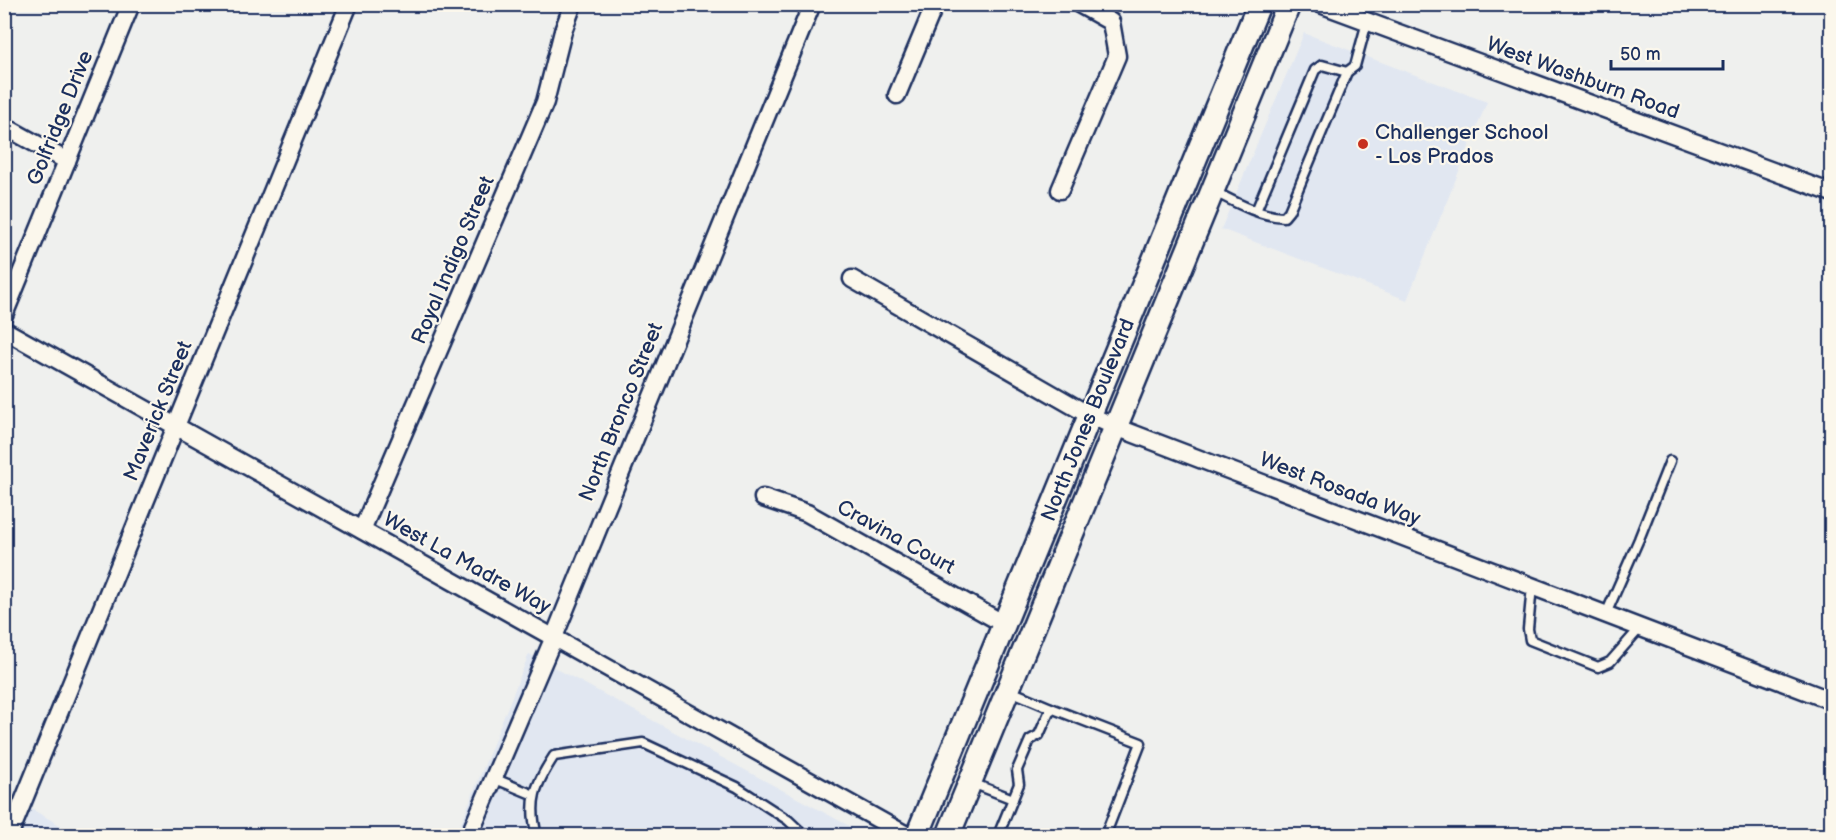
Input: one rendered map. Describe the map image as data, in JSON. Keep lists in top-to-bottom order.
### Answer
{
  "streets": {
    "main road": ["North Jones Boulevard"],
    "street": [
      "West Washburn Road",
      "Golfridge Drive",
      "Royal Indigo Street",
      "Maverick Street",
      "North Bronco Street",
      "West Rosada Way",
      "Cravina Court",
      "West La Madre Way"
    ]
  },
  "crossings": [
    ["Royal Indigo Street", "West La Madre Way"],
    ["Maverick Street", "West La Madre Way"],
    ["North Bronco Street", "West La Madre Way"],
    ["North Jones Boulevard", "West Rosada Way"],
    ["North Jones Boulevard", "Cravina Court"]
  ],
  "places": ["Challenger School - Los Prados"],
  "scale_bar": "50 m"
}
